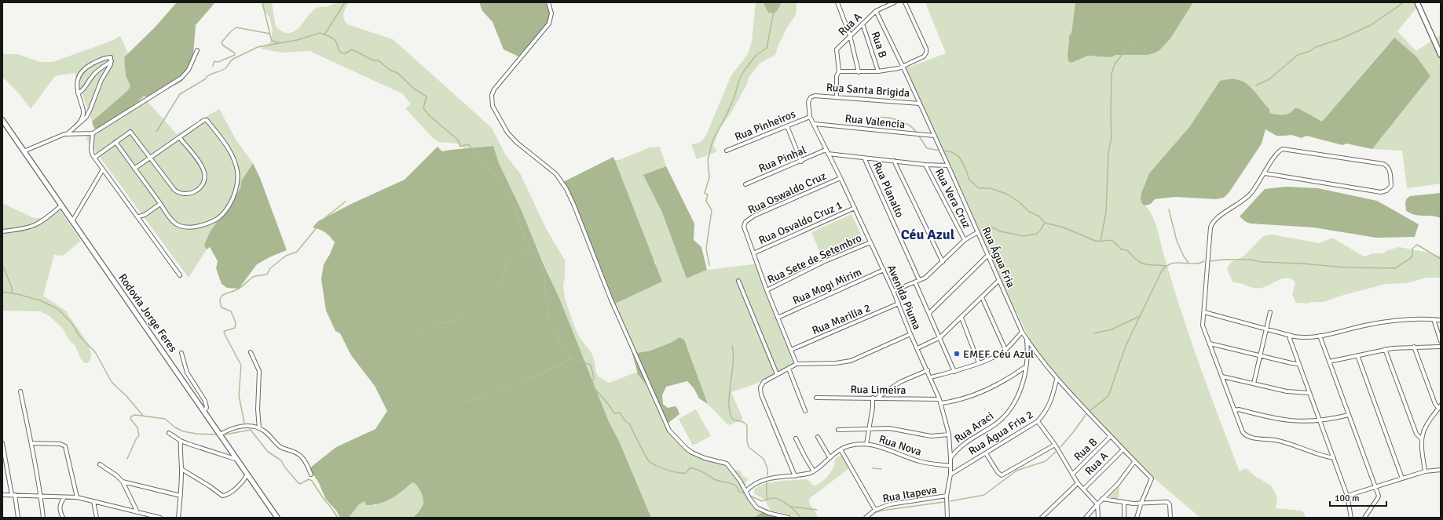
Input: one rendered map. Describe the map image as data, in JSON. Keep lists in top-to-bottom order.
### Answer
{
  "streets": {
    "main road": ["Rodovia Jorge Feres"],
    "street": [
      "Rua A",
      "Rua B",
      "Rua Santa Brigida",
      "Rua Valencia",
      "Rua Pinheiros",
      "Rua Pinhal",
      "Rua Planalto",
      "Rua Oswaldo Cruz",
      "Rua Vera Cruz",
      "Rua Osvaldo Cruz 1",
      "Rua Água Fria",
      "Rua Sete de Setembro",
      "Rua Mogi Mirim",
      "Avenida Piuma",
      "Rua Marilia 2",
      "Rua Limeira",
      "Rua Araci",
      "Rua Água Fria 2",
      "Rua Nova",
      "Rua Itapeva"
    ]
  },
  "crossings": [
    ["Rua A", "Rua B"],
    ["Rua A", "Rua Água Fria"],
    ["Rua B", "Rua Água Fria"],
    ["Rua Santa Brigida", "Rua Água Fria"],
    ["Rua Santa Brigida", "Avenida Piuma"],
    ["Rua Valencia", "Rua Água Fria"],
    ["Rua Valencia", "Avenida Piuma"],
    ["Rua Pinheiros", "Avenida Piuma"],
    ["Rua Pinhal", "Avenida Piuma"],
    ["Rua Oswaldo Cruz", "Rua Osvaldo Cruz 1"],
    ["Rua Oswaldo Cruz", "Avenida Piuma"],
    ["Rua Osvaldo Cruz 1", "Avenida Piuma"],
    ["Rua Água Fria", "Rua Araci"],
    ["Rua Água Fria", "Rua Água Fria 2"],
    ["Rua Sete de Setembro", "Avenida Piuma"],
    ["Rua Mogi Mirim", "Avenida Piuma"],
    ["Avenida Piuma", "Rua Marilia 2"],
    ["Avenida Piuma", "Rua Limeira"],
    ["Avenida Piuma", "Rua Araci"],
    ["Avenida Piuma", "Rua Água Fria 2"],
    ["Avenida Piuma", "Rua Nova"],
    ["Avenida Piuma", "Rua Itapeva"],
    ["Rua Nova", "Rua Itapeva"]
  ],
  "districts": ["Céu Azul"],
  "places": ["EMEF Céu Azul"],
  "scale_bar": "100 m"
}
